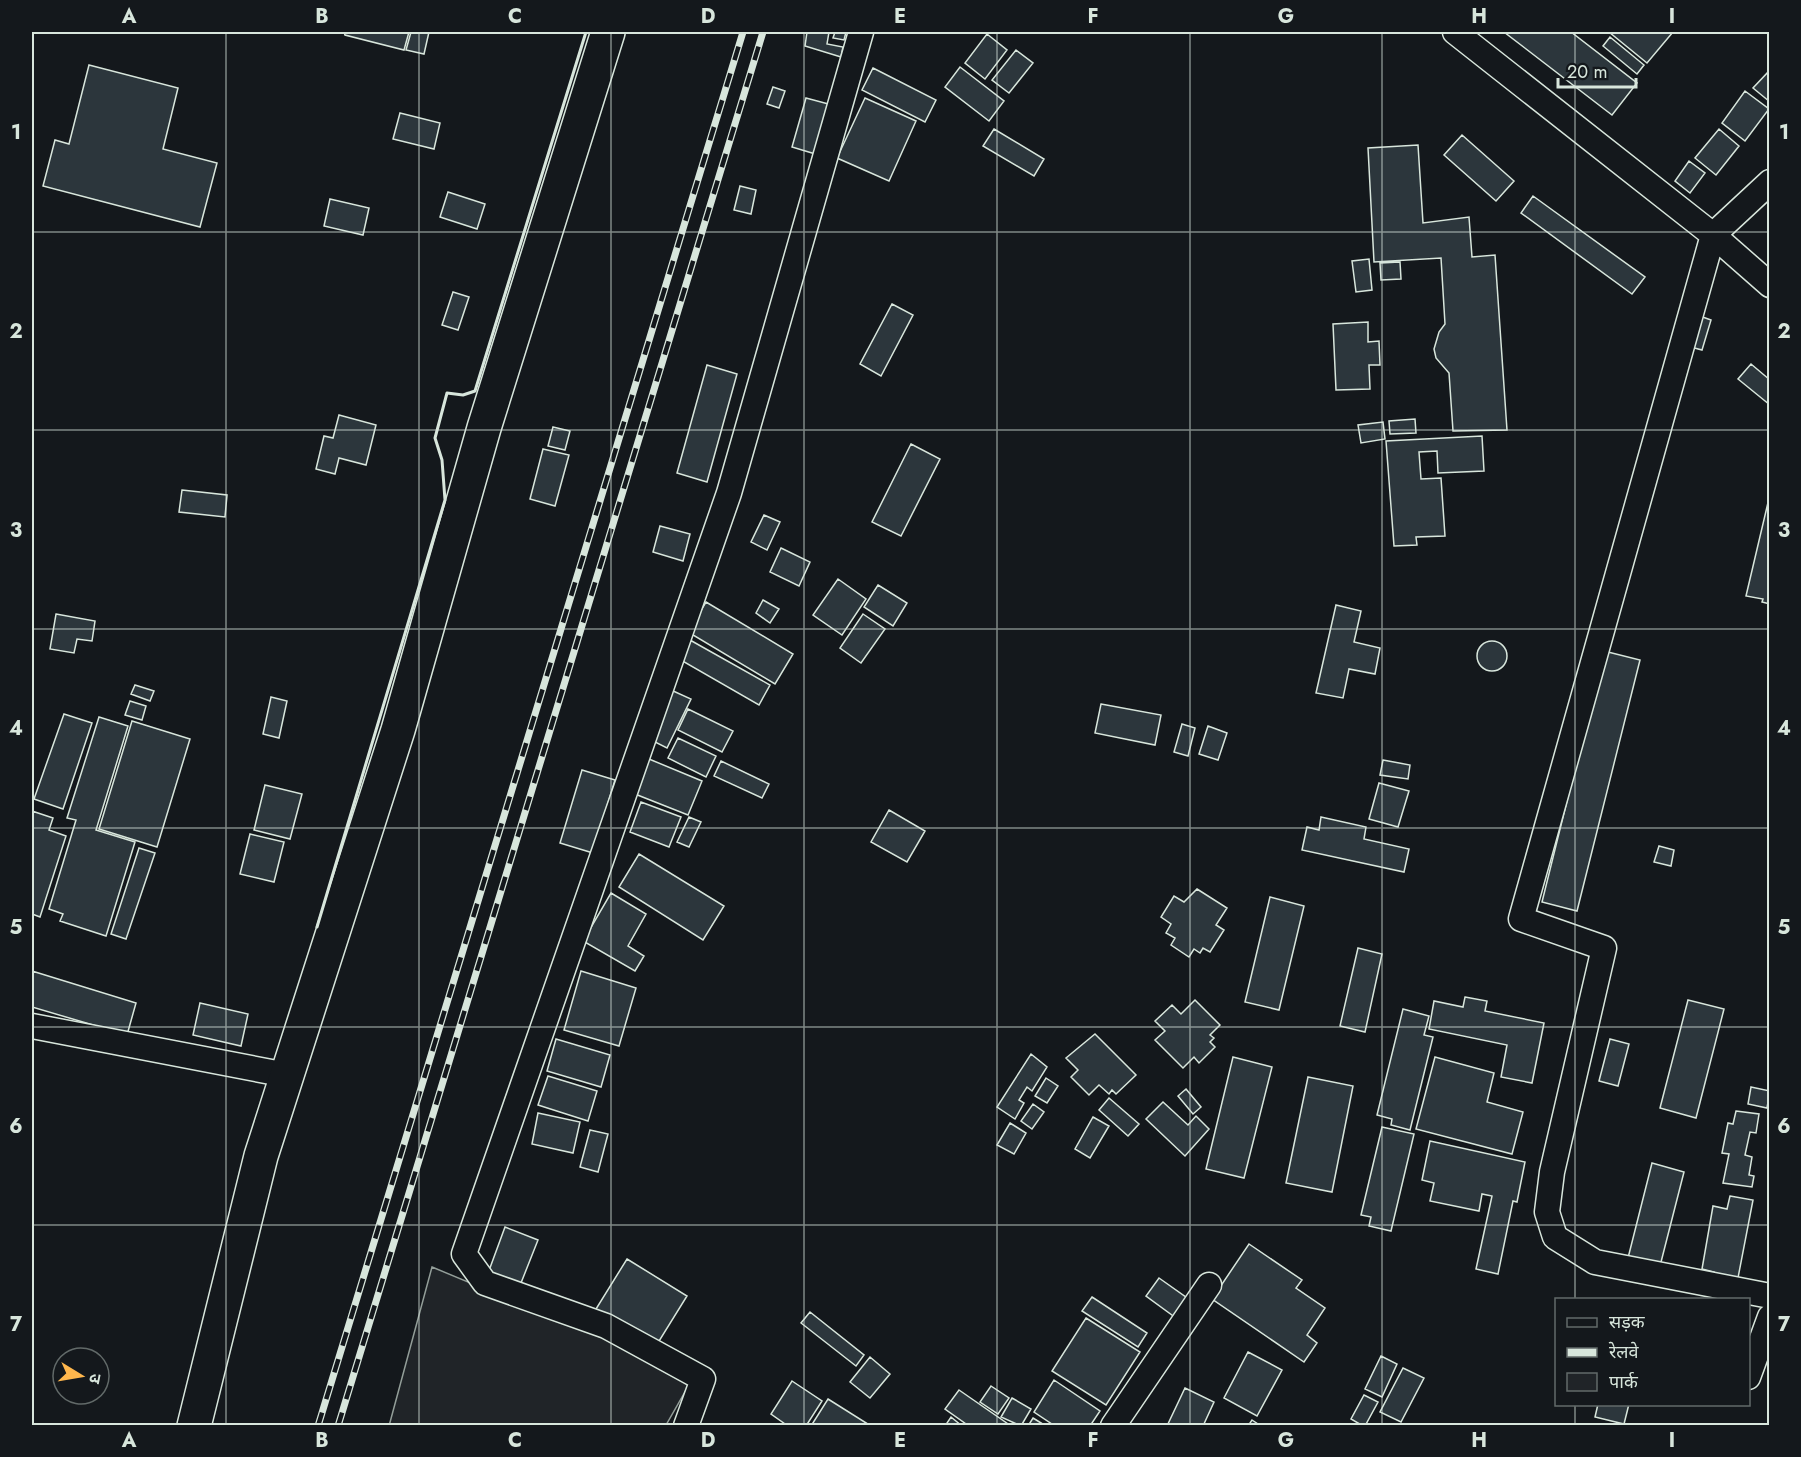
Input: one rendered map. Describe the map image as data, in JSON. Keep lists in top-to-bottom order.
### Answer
{
  "legend": ["सड़क", "रेलवे", "पार्क"],
  "scale_bar": "20 m",
  "north": "right",
  "grid": {
    "columns": [
      "A",
      "B",
      "C",
      "D",
      "E",
      "F",
      "G",
      "H",
      "I"
    ],
    "rows": [
      "1",
      "2",
      "3",
      "4",
      "5",
      "6",
      "7"
    ]
  }
}
